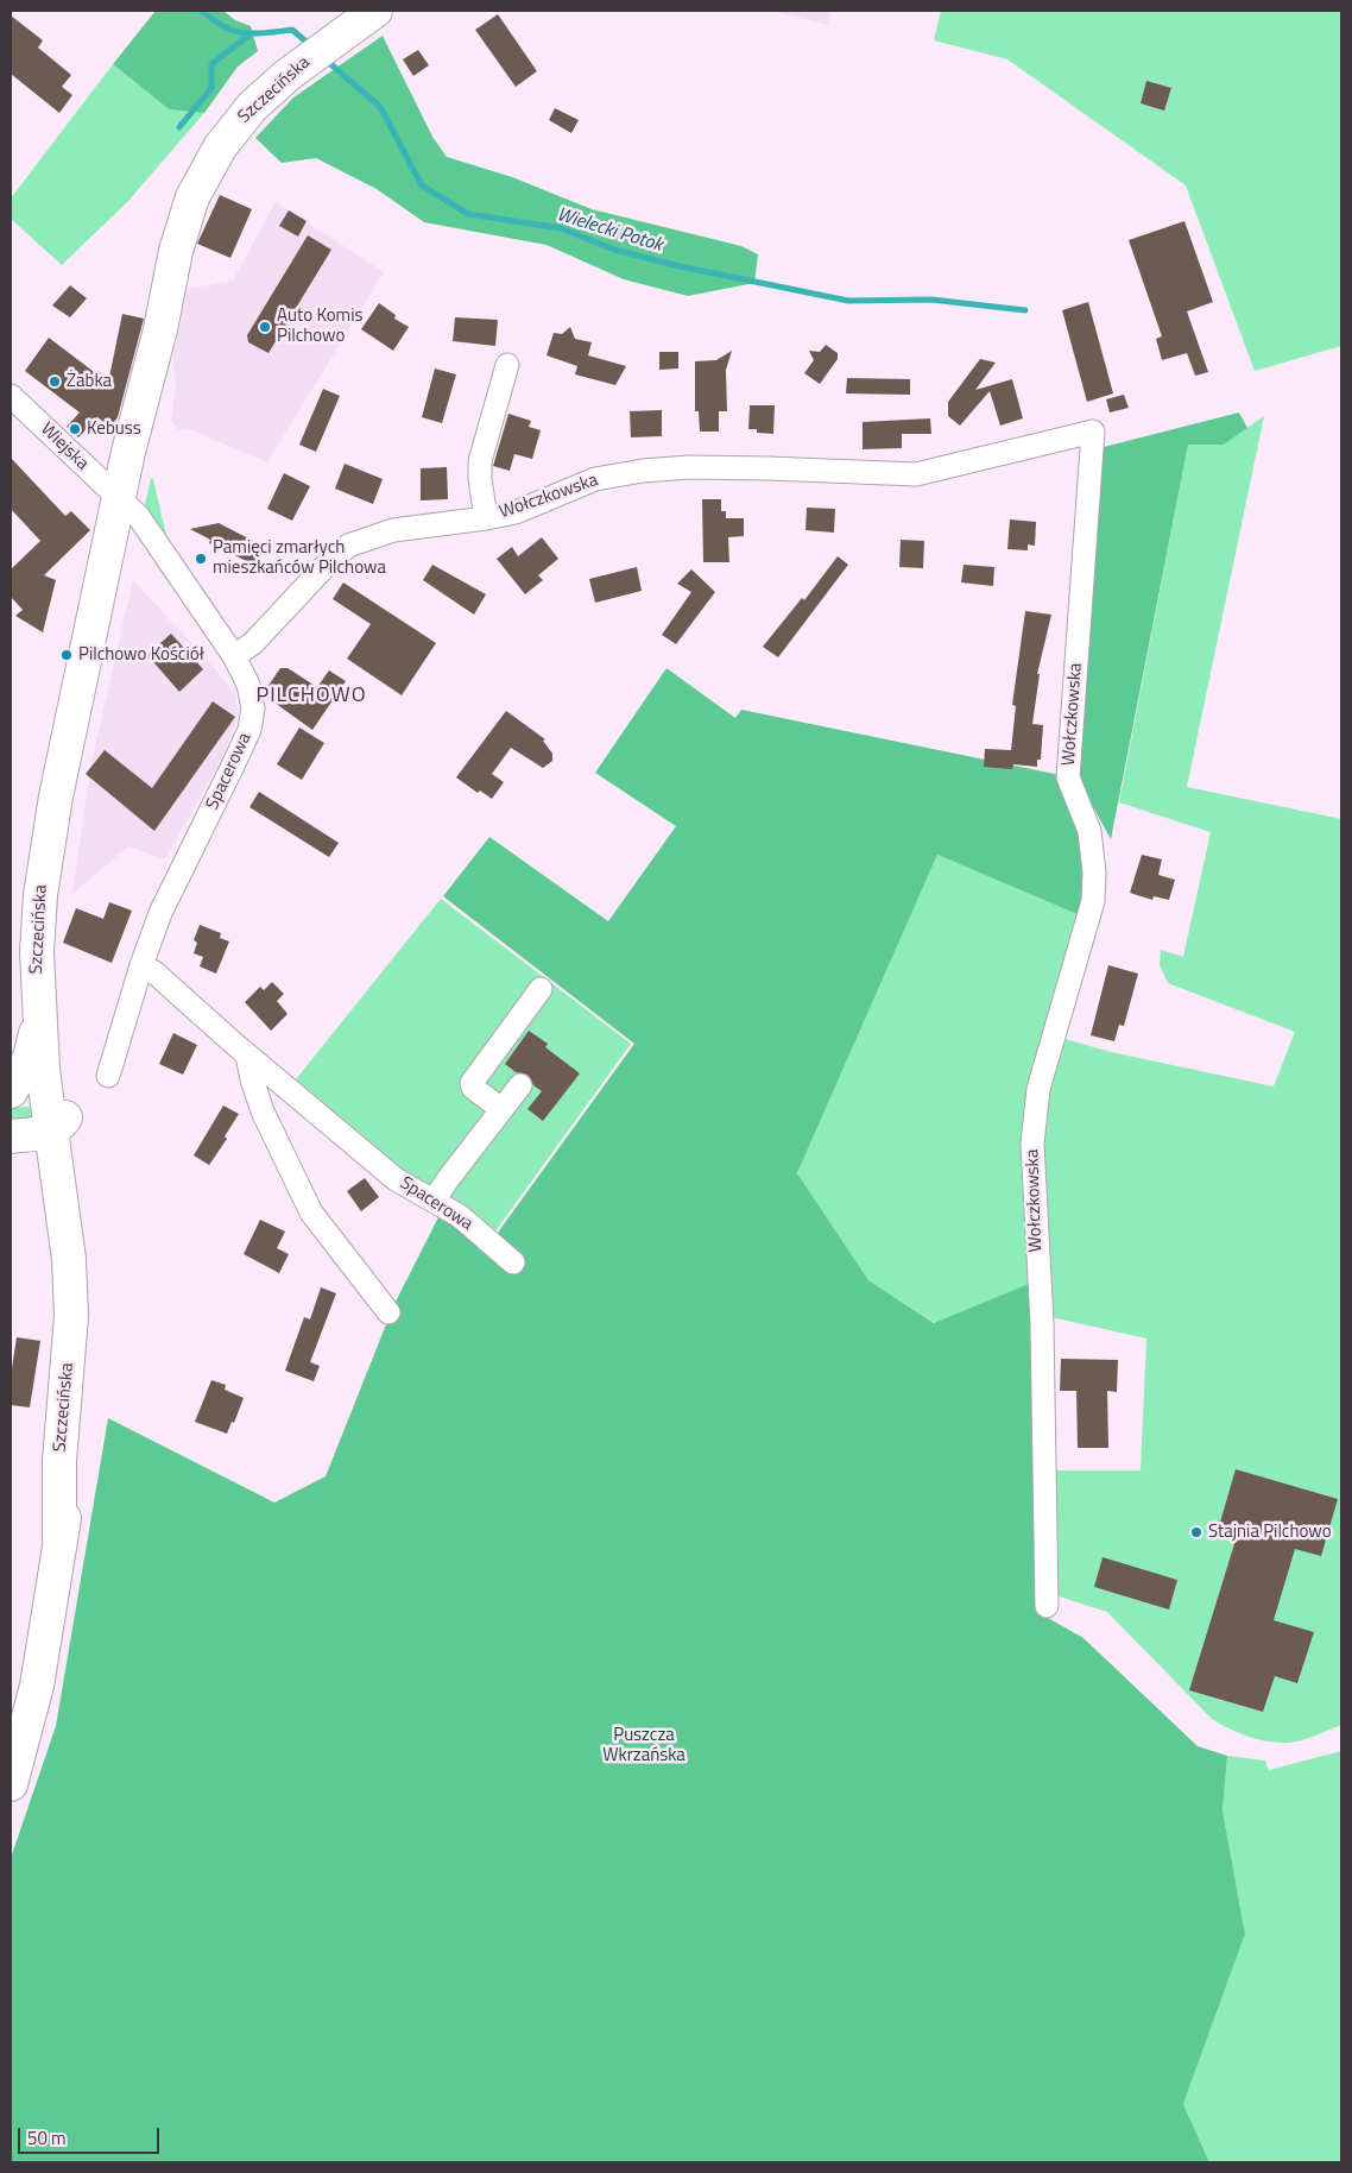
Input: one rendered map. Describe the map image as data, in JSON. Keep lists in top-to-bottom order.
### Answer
{
  "streets": {
    "main road": ["Szczecińska"],
    "street": ["Wiejska", "Wołczkowska", "Spacerowa"]
  },
  "crossings": [
    ["Szczecińska", "Wiejska"],
    ["Szczecińska", "Spacerowa"],
    ["Wiejska", "Spacerowa"],
    ["Wołczkowska", "Spacerowa"]
  ],
  "districts": ["PILCHOWO"],
  "water": ["Wielecki Potok"],
  "parks": ["Puszcza Wkrzańska"],
  "places": [
    "Auto Komis Pilchowo",
    "Żabka",
    "Kebuss",
    "Pamięci zmarłych mieszkańców Pilchowa",
    "Pilchowo Kościół",
    "Stajnia Pilchowo"
  ],
  "scale_bar": "50 m"
}
